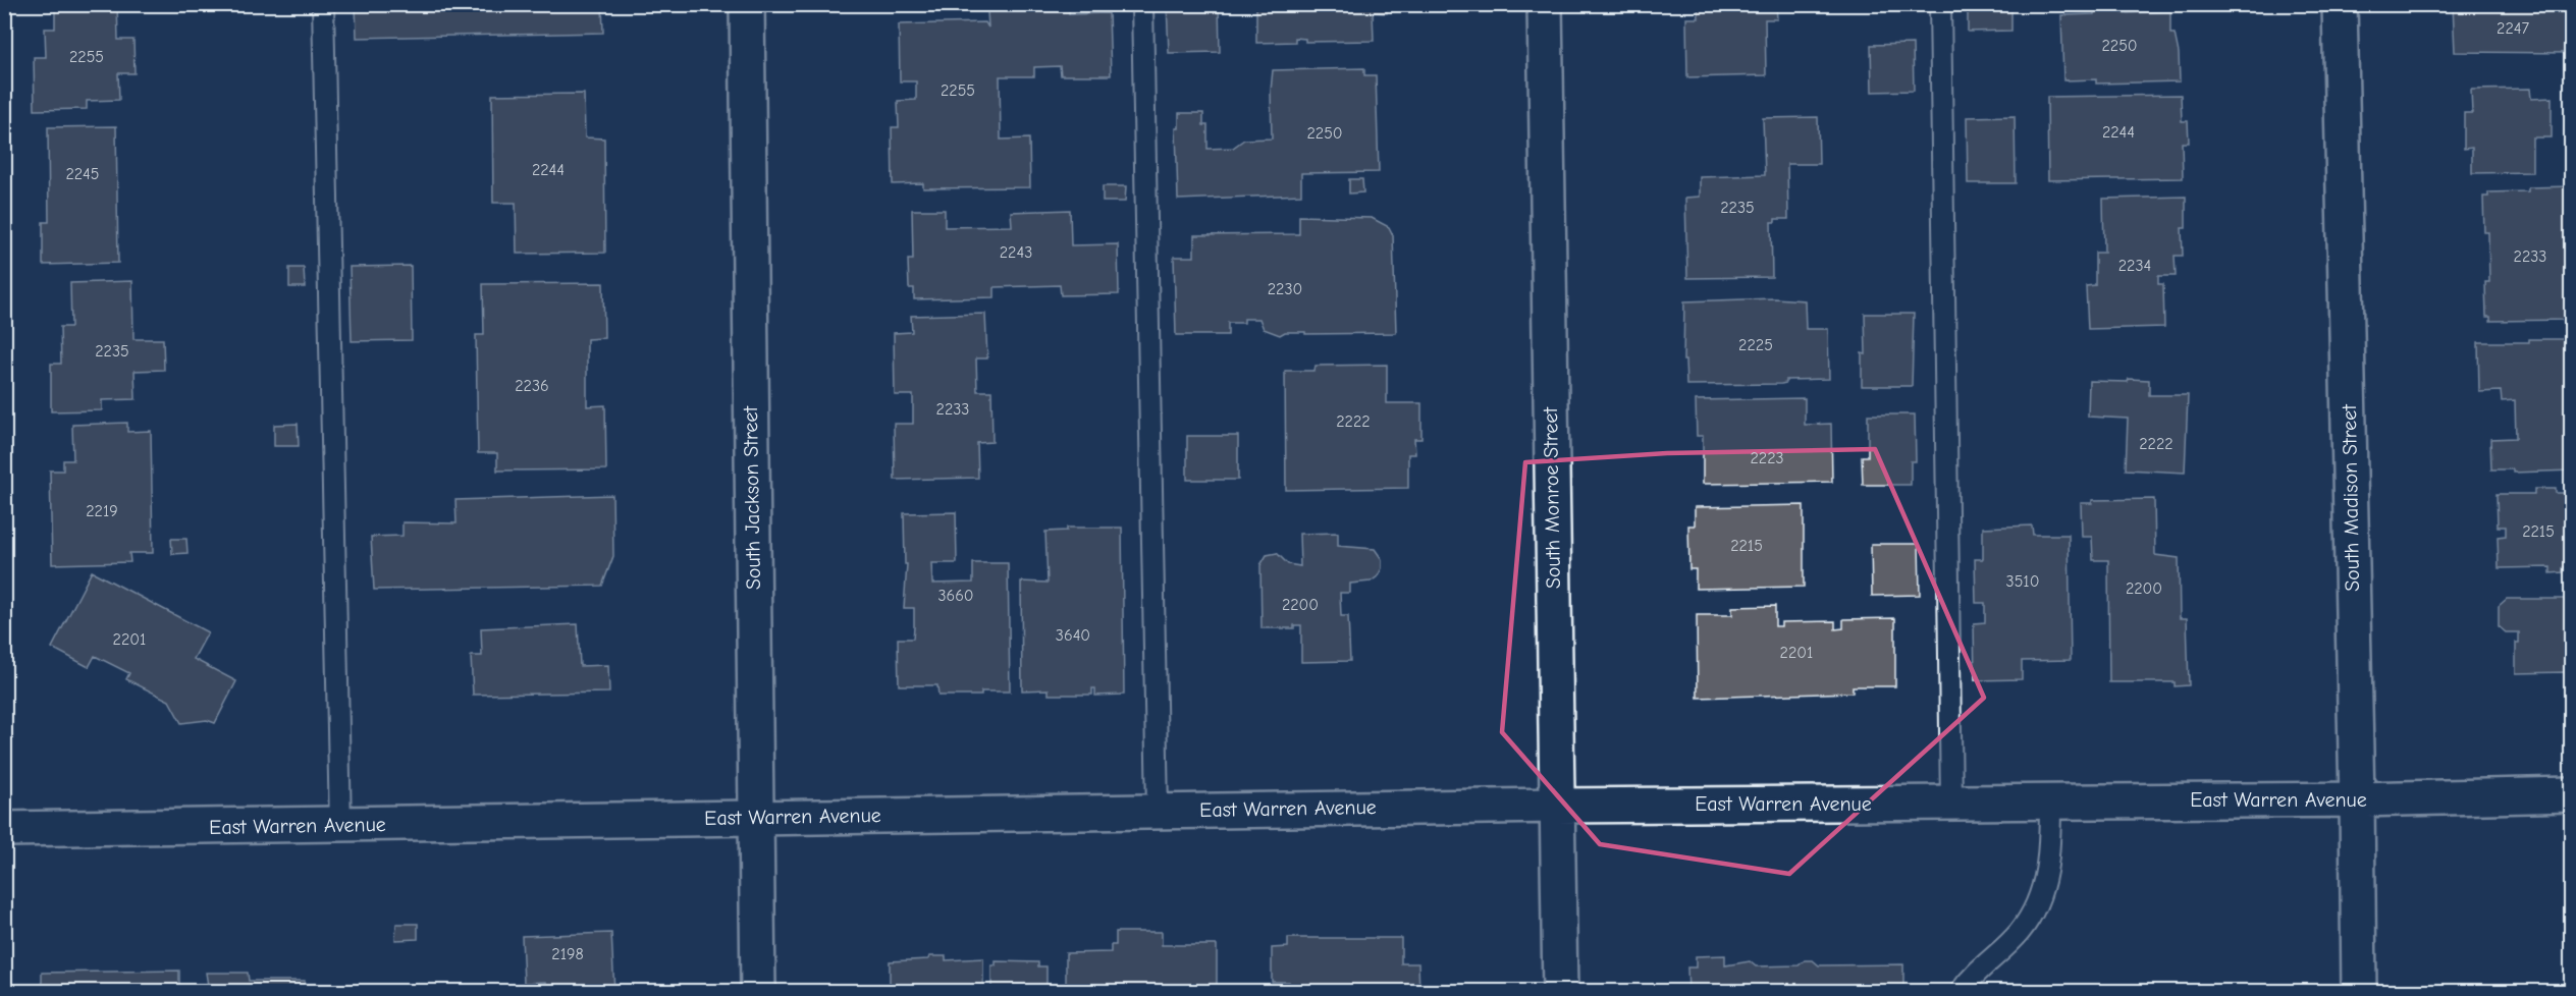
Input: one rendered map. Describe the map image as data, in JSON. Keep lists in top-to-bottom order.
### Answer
{
  "streets": {
    "street": [
      "South Jackson Street",
      "South Monroe Street",
      "South Madison Street",
      "East Warren Avenue"
    ]
  },
  "crossings": [
    ["South Jackson Street", "East Warren Avenue"],
    ["South Monroe Street", "East Warren Avenue"],
    ["South Madison Street", "East Warren Avenue"]
  ],
  "house_numbers": [
    "2247",
    "2250",
    "2255",
    "2255",
    "2244",
    "2250",
    "2244",
    "2245",
    "2235",
    "2243",
    "2233",
    "2234",
    "2230",
    "2225",
    "2235",
    "2236",
    "2233",
    "2222",
    "2222",
    "2223",
    "2219",
    "2215",
    "2215",
    "3510",
    "2200",
    "3660",
    "2200",
    "3640",
    "2201",
    "2201",
    "2198"
  ]
}
